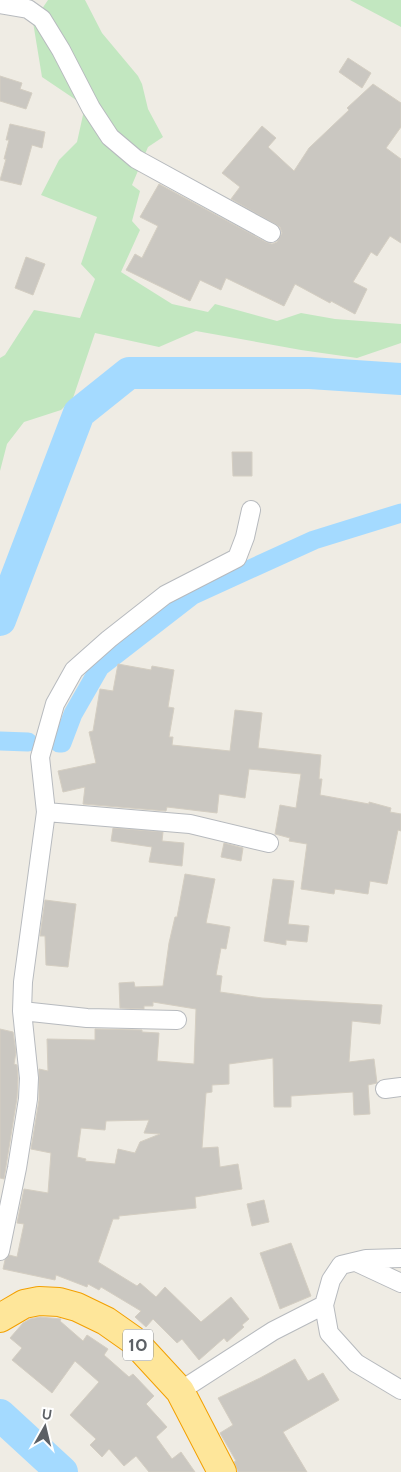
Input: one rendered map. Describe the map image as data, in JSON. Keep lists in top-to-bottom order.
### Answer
{
  "streets": {
    "highway": ["10"]
  },
  "north": "top"
}
